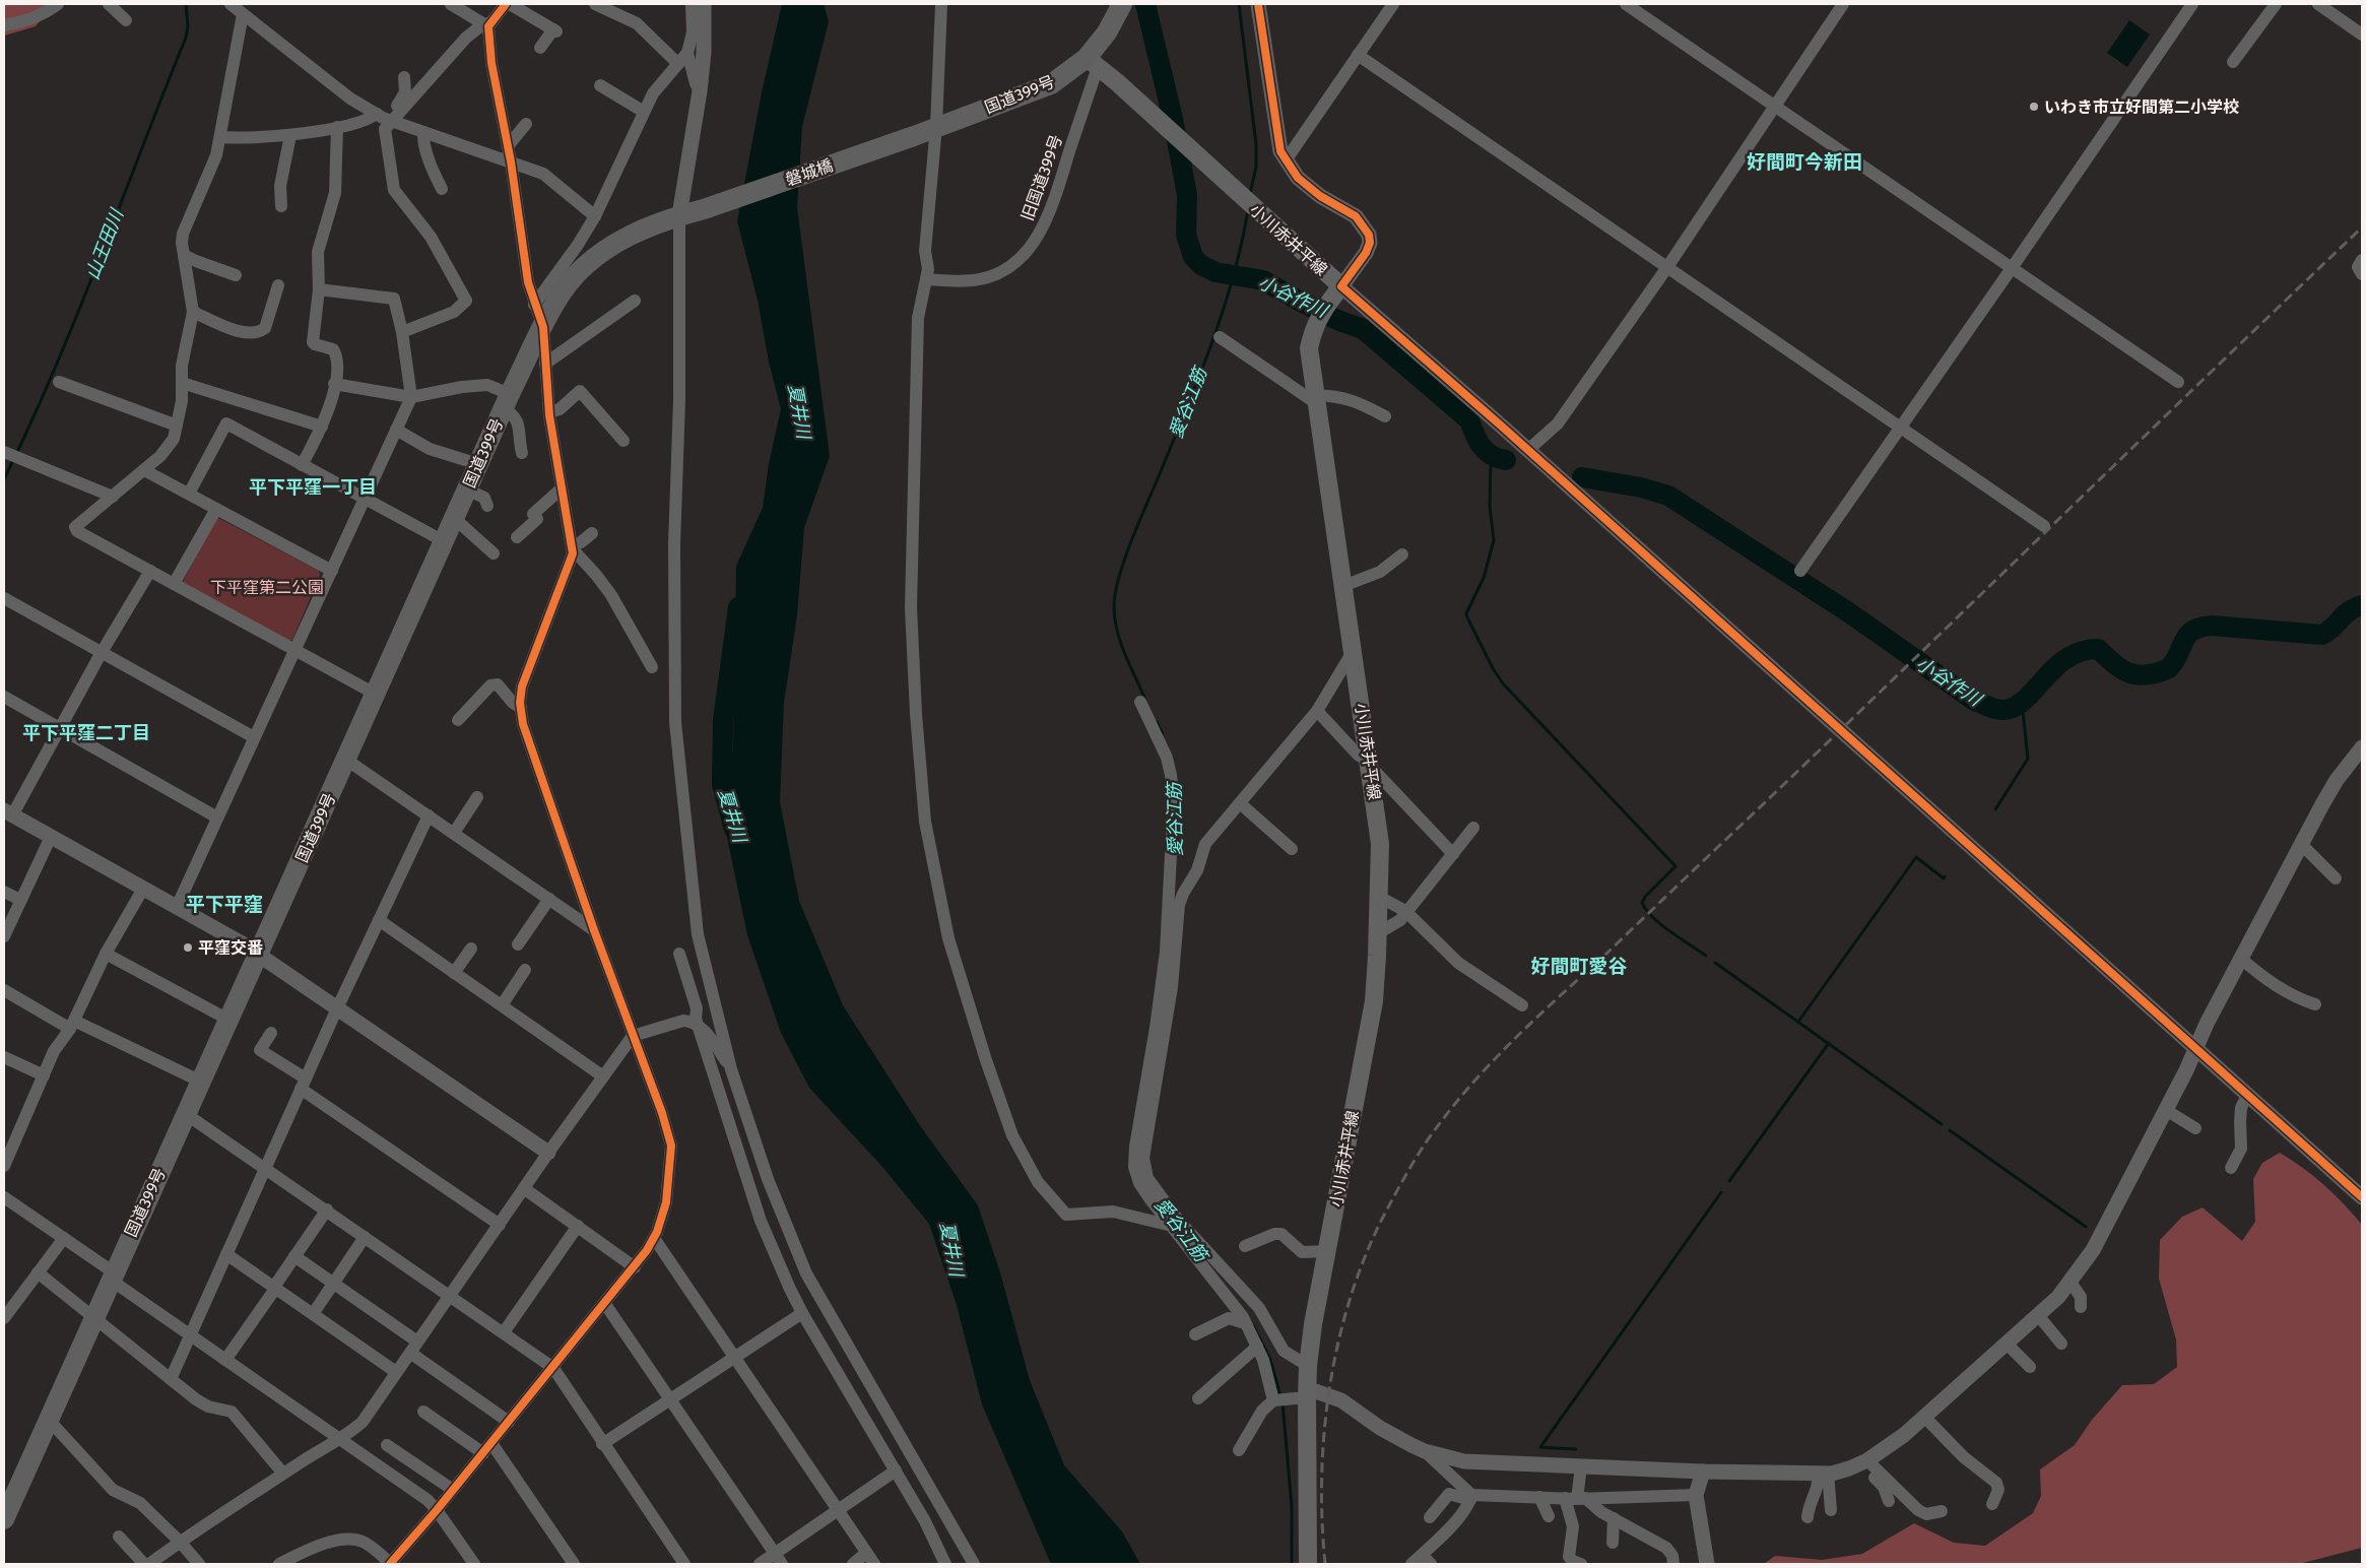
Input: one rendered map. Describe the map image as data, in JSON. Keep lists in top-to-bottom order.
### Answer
{
  "streets": {
    "highway": ["国道399号", "磐城橋"],
    "main road": ["小川赤井平線"],
    "street": ["旧国道399号"]
  },
  "crossings": [
    ["国道399号", "磐城橋"],
    ["国道399号", "旧国道399号"],
    ["国道399号", "小川赤井平線"],
    ["旧国道399号", "小川赤井平線"]
  ],
  "districts": [
    "好間町今新田",
    "平下平窪一丁目",
    "平下平窪二丁目",
    "平下平窪",
    "好間町愛谷"
  ],
  "water": [
    "山王田川",
    "小谷作川",
    "愛谷江筋",
    "夏井川"
  ],
  "parks": ["下平窪第二公園"],
  "places": ["いわき市立好間第二小学校", "平窪交番"]
}
